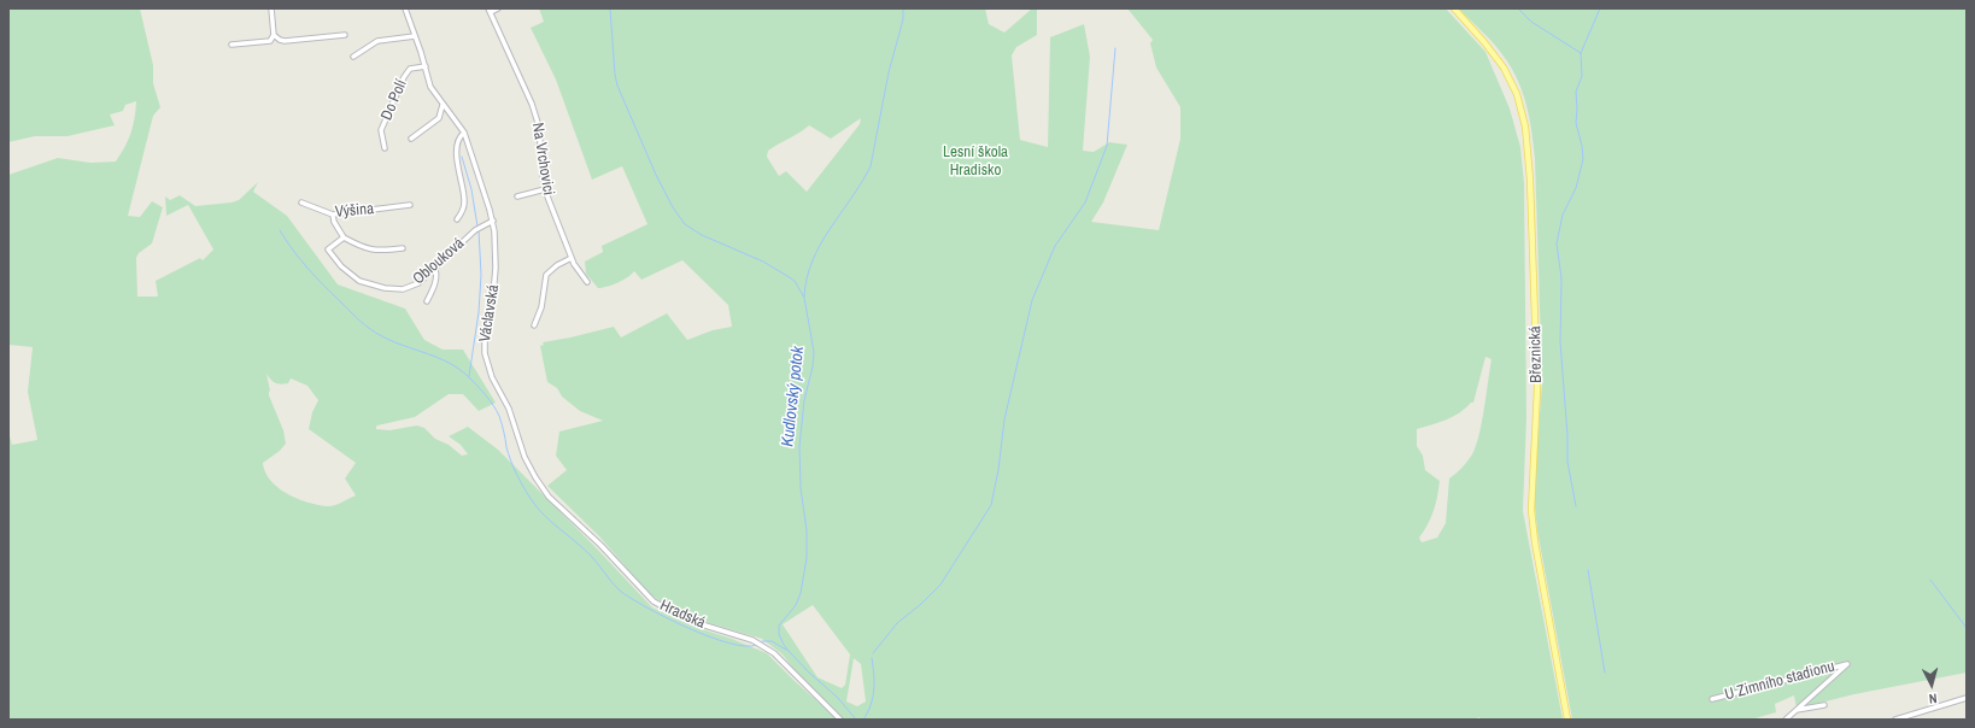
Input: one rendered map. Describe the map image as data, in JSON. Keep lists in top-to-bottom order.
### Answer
{
  "streets": {
    "main road": ["Březnická"],
    "street": [
      "Do Polí",
      "Na Vrchovici",
      "Výšina",
      "Oblouková",
      "Václavská",
      "Hradská",
      "U Zimního stadionu"
    ]
  },
  "crossings": [
    ["Do Polí", "Václavská"],
    ["Oblouková", "Václavská"],
    ["Václavská", "Hradská"]
  ],
  "water": ["Kudlovský potok"],
  "parks": ["Lesní škola Hradisko"],
  "north": "bottom"
}
